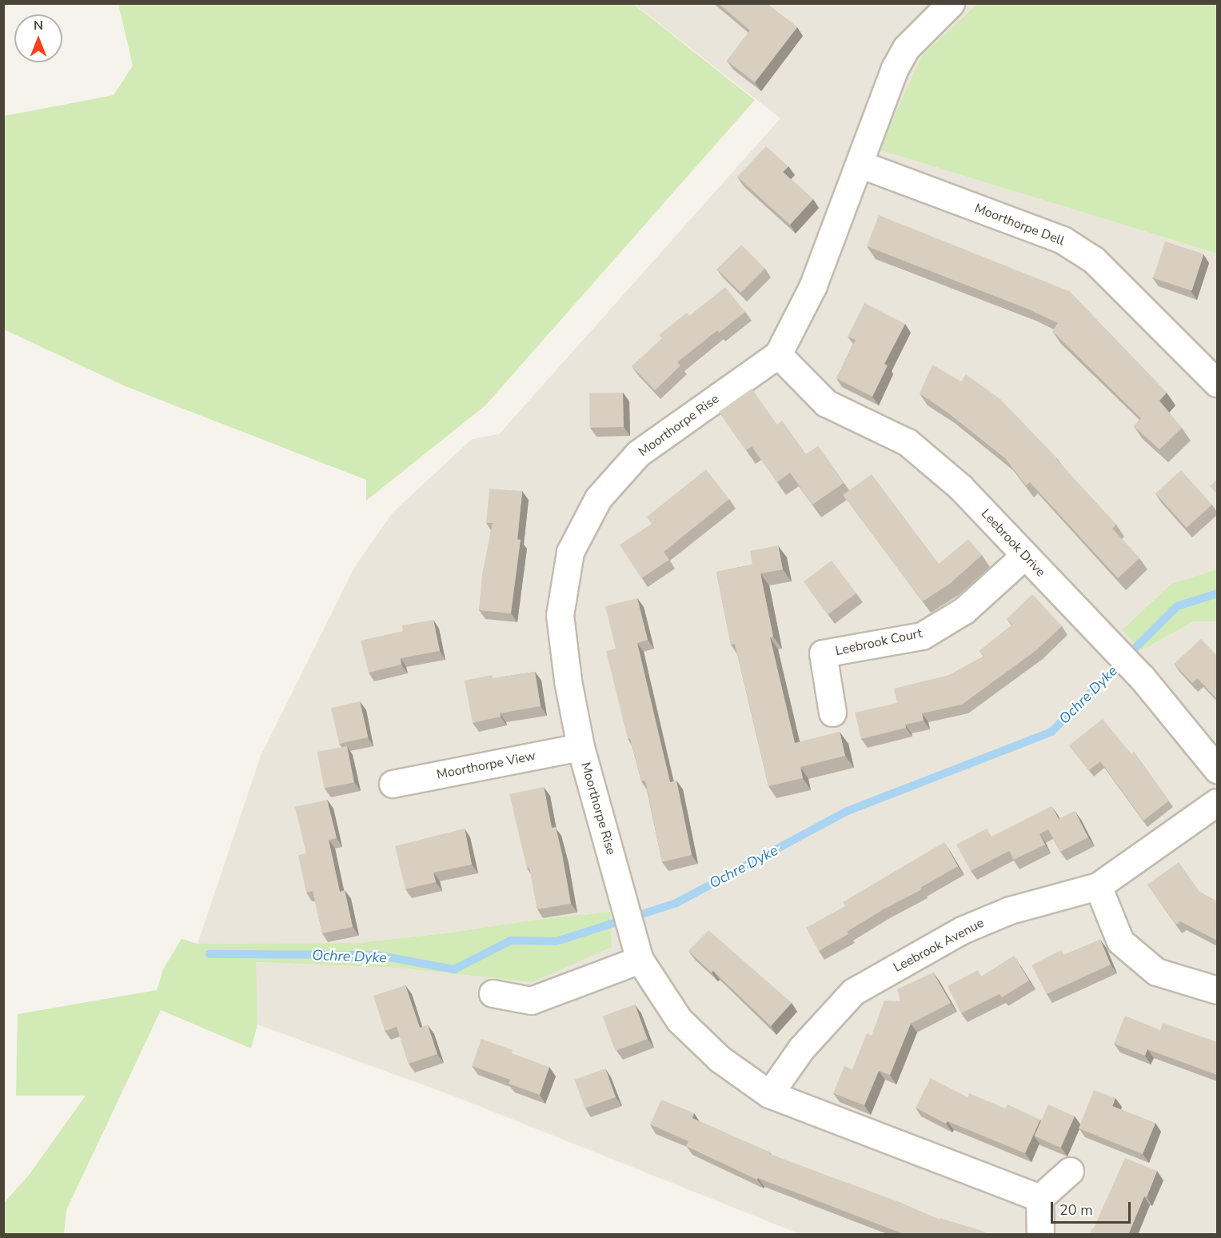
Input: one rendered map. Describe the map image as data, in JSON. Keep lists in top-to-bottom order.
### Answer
{
  "streets": {
    "street": [
      "Moorthorpe Dell",
      "Moorthorpe Rise",
      "Leebrook Drive",
      "Leebrook Court",
      "Moorthorpe View",
      "Leebrook Avenue"
    ]
  },
  "crossings": [
    ["Moorthorpe Dell", "Moorthorpe Rise"],
    ["Moorthorpe Rise", "Leebrook Drive"],
    ["Moorthorpe Rise", "Moorthorpe View"],
    ["Moorthorpe Rise", "Leebrook Avenue"],
    ["Leebrook Drive", "Leebrook Court"]
  ],
  "water": ["Ochre Dyke"],
  "scale_bar": "20 m",
  "north": "top"
}
